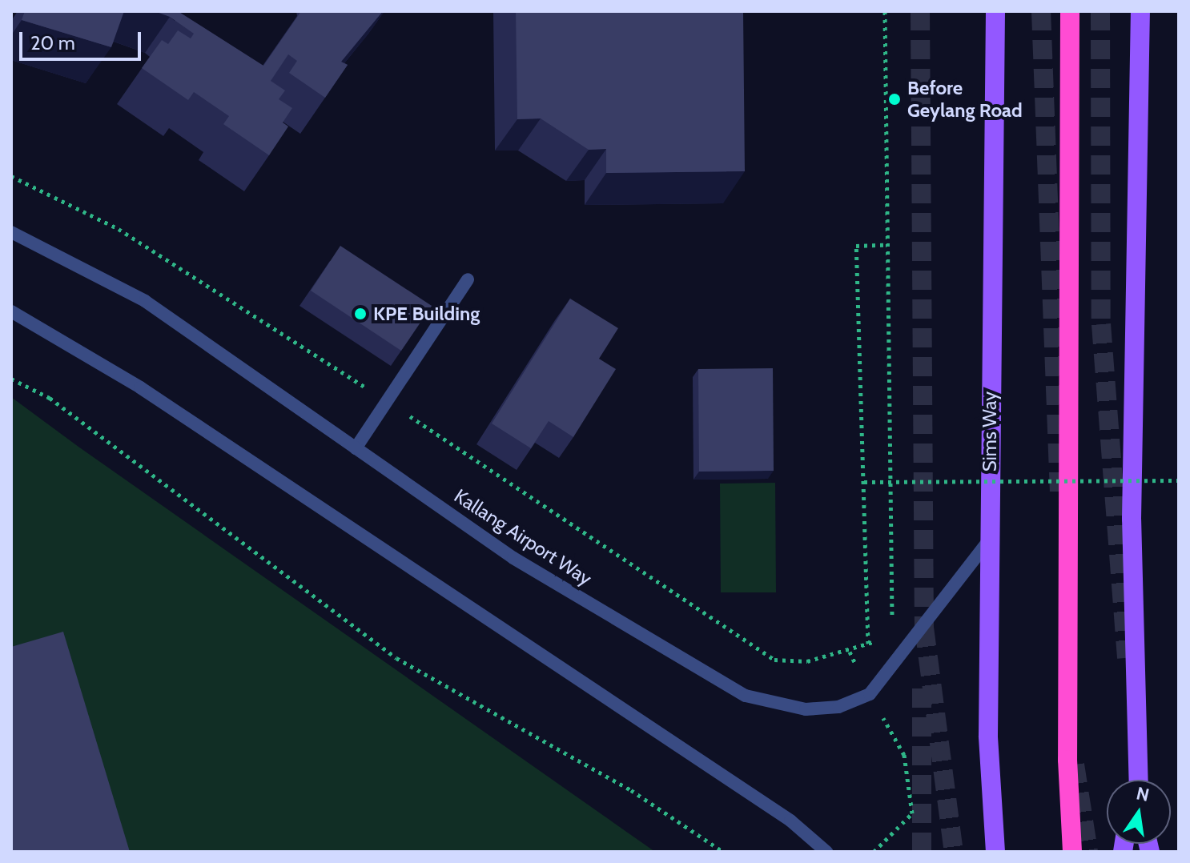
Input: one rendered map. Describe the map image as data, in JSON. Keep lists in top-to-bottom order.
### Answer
{
  "streets": {
    "main road": ["Sims Way"],
    "street": ["Kallang Airport Way"]
  },
  "crossings": [
    ["Sims Way", "Kallang Airport Way"]
  ],
  "places": ["Before Geylang Road", "KPE Building"],
  "scale_bar": "20 m",
  "north": "top"
}
